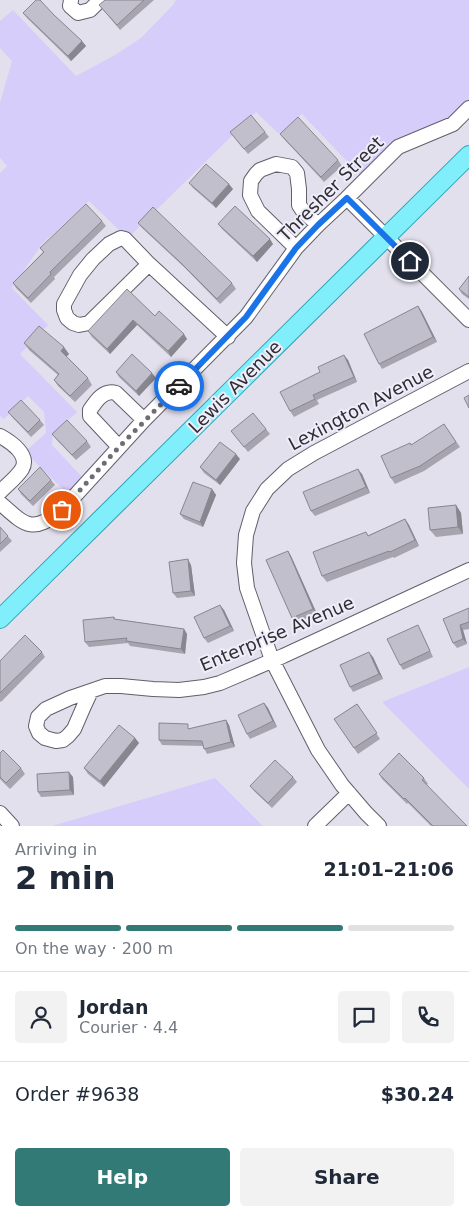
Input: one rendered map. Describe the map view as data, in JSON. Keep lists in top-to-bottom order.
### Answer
{
  "streets": {
    "main road": ["Lewis Avenue"],
    "street": ["Thresher Street", "Lexington Avenue", "Enterprise Avenue"]
  },
  "crossings": [
    ["Lexington Avenue", "Enterprise Avenue"]
  ],
  "page": {
    "heading": ["2 min", "Arriving in", "21:01–21:06"],
    "panel": [
      "Jordan",
      "Courier · 4.4",
      "Order #9638",
      "$30.24"
    ],
    "bar": "On the way · 200 m",
    "buttons": ["Help", "Share"]
  }
}
